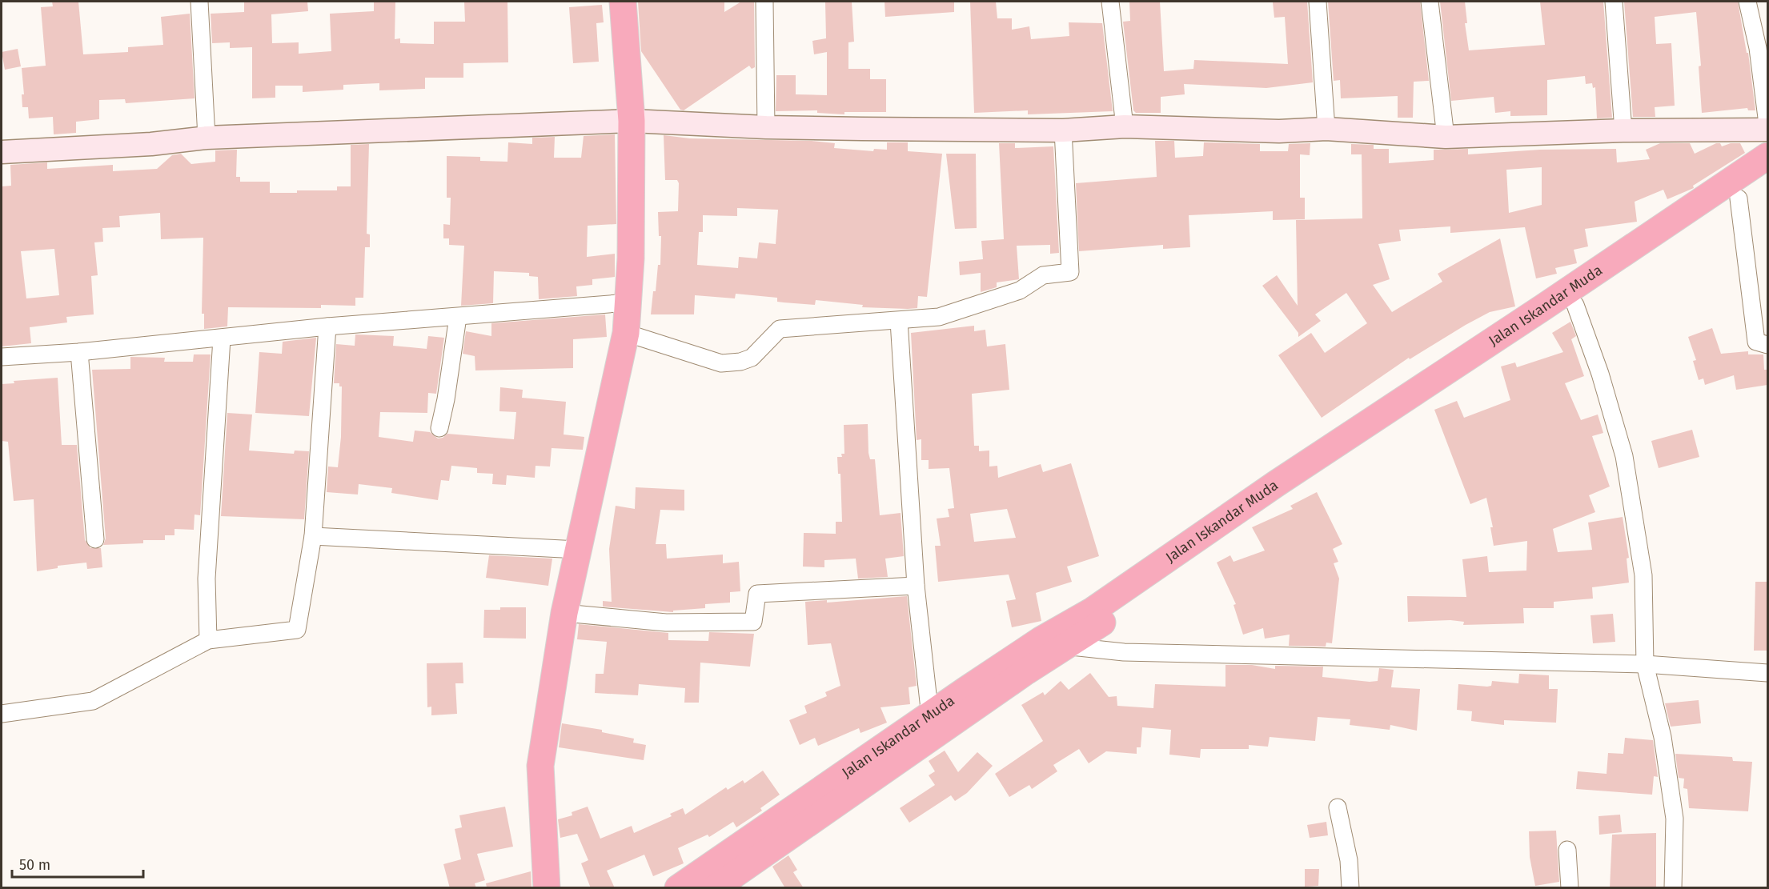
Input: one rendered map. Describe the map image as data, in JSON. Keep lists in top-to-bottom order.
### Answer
{
  "streets": {
    "highway": ["Jalan Iskandar Muda"]
  },
  "scale_bar": "50 m"
}
